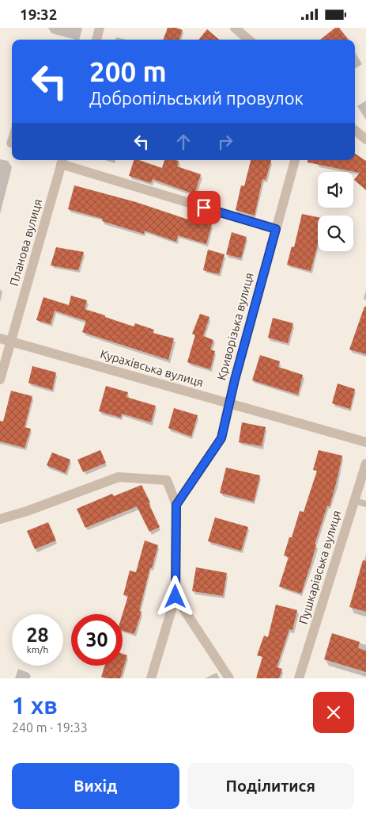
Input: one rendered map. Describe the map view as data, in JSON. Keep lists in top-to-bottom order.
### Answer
{
  "streets": {
    "street": [
      "Планова вулиця",
      "Криворізька вулиця",
      "Курахівська вулиця",
      "Пушкарівська вулиця"
    ]
  },
  "crossings": [
    ["Планова вулиця", "Курахівська вулиця"],
    ["Криворізька вулиця", "Курахівська вулиця"]
  ],
  "page": {
    "status": "19:32",
    "turn": ["200 m", "Добропільський провулок"],
    "speed": "28 km/h",
    "limit": "30",
    "heading": ["1 хв", "240 m · 19:33"],
    "buttons": ["Вихід", "Поділитися"]
  }
}
